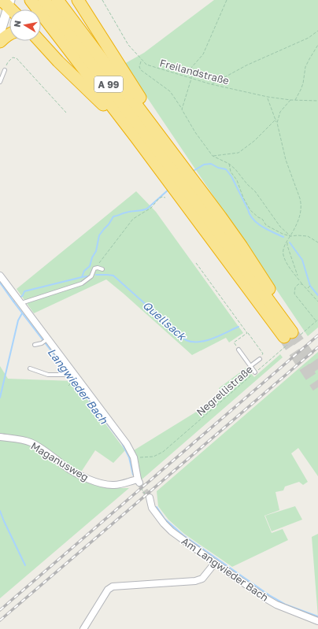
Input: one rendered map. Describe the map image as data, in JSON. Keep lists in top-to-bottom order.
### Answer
{
  "streets": {
    "highway": ["A 99"],
    "street": ["Maganusweg", "Am Langwieder Bach"],
    "path": ["Freilandstraße", "Negrellistraße"]
  },
  "crossings": [
    ["A 99", "Negrellistraße"]
  ],
  "water": ["Quellsack", "Langwieder Bach"],
  "north": "left"
}
